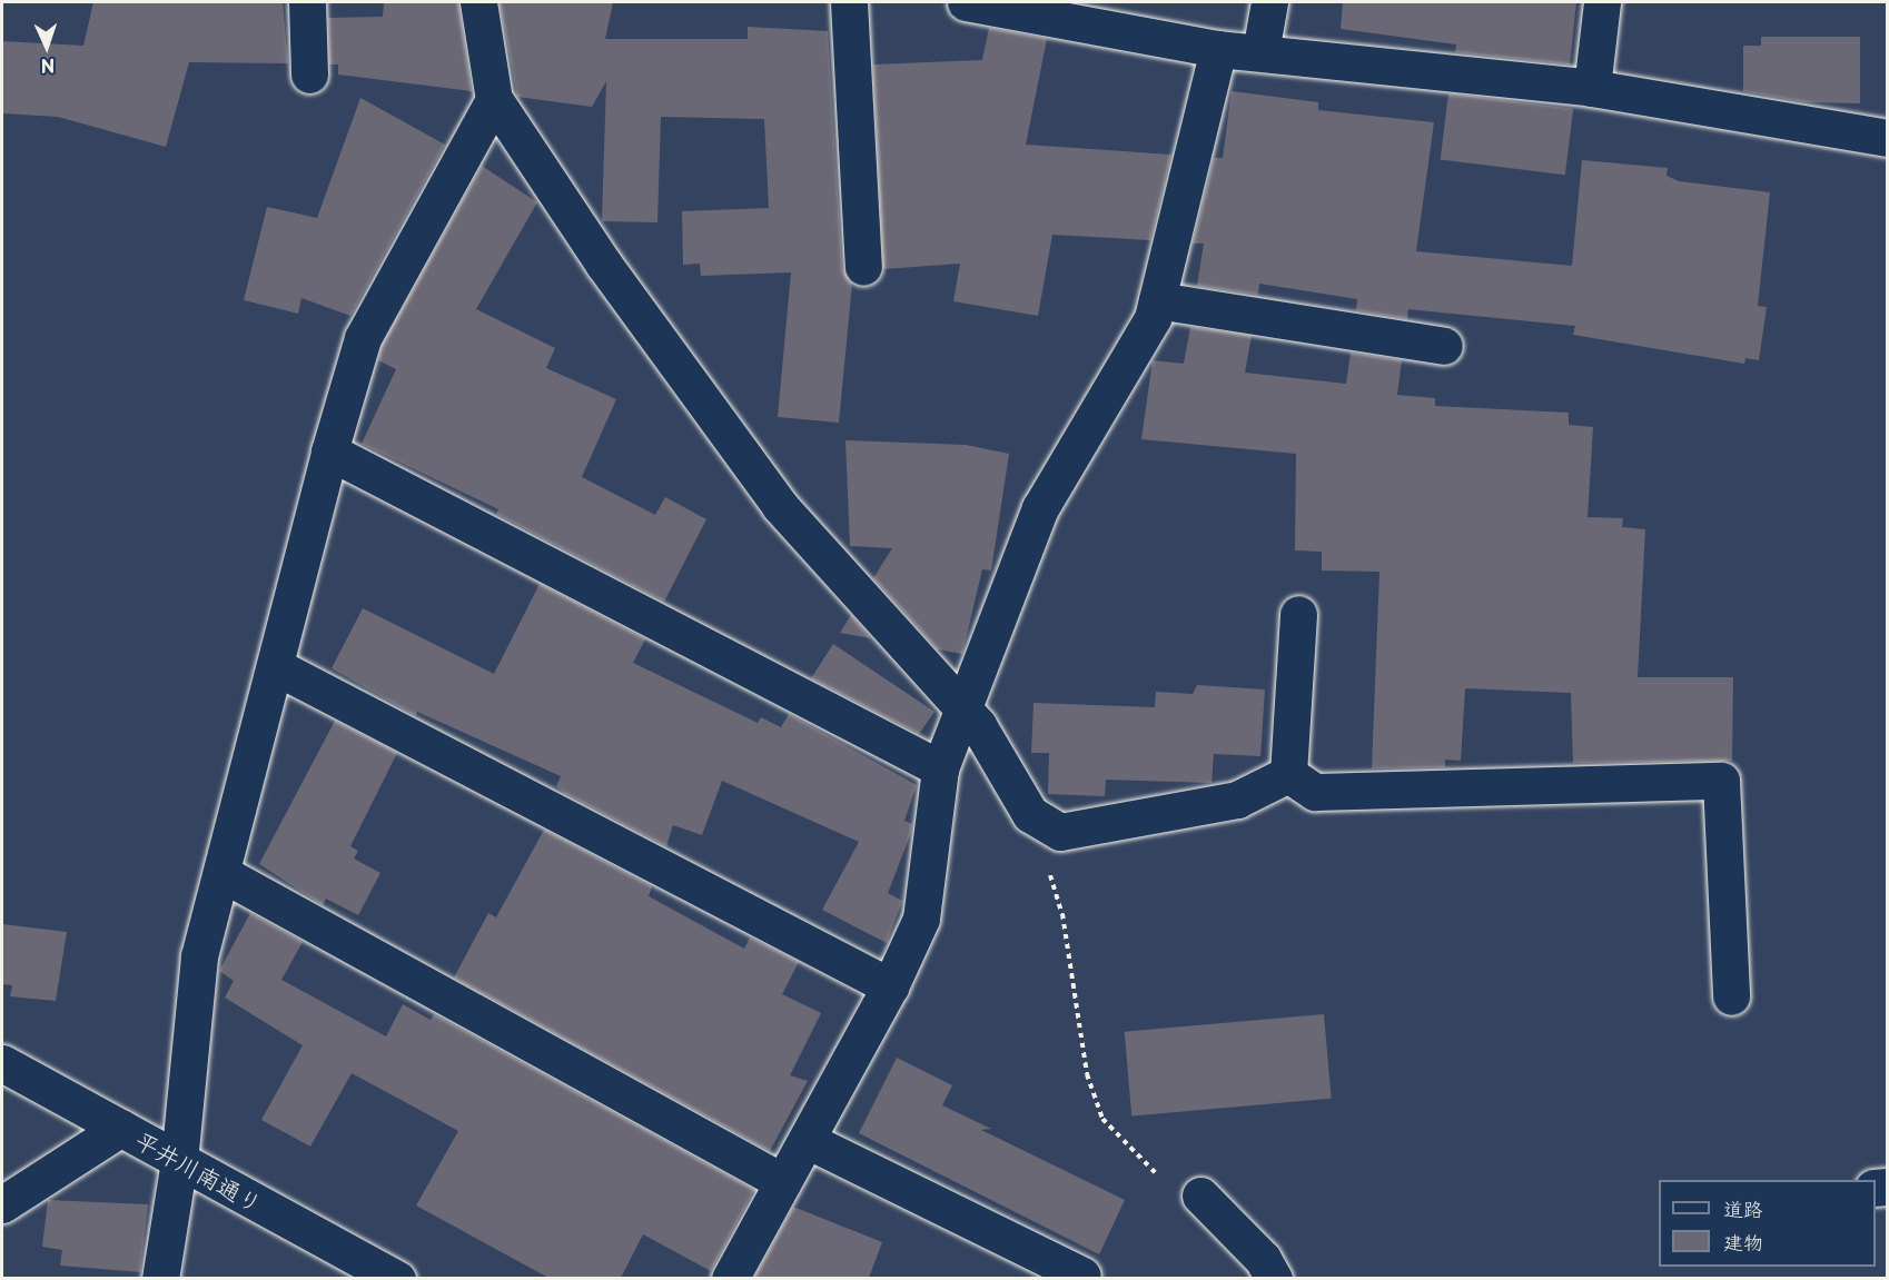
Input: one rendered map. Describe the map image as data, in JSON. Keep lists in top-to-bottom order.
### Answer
{
  "streets": {
    "street": ["平井川南通り"]
  },
  "legend": ["道路", "建物"],
  "north": "bottom"
}
